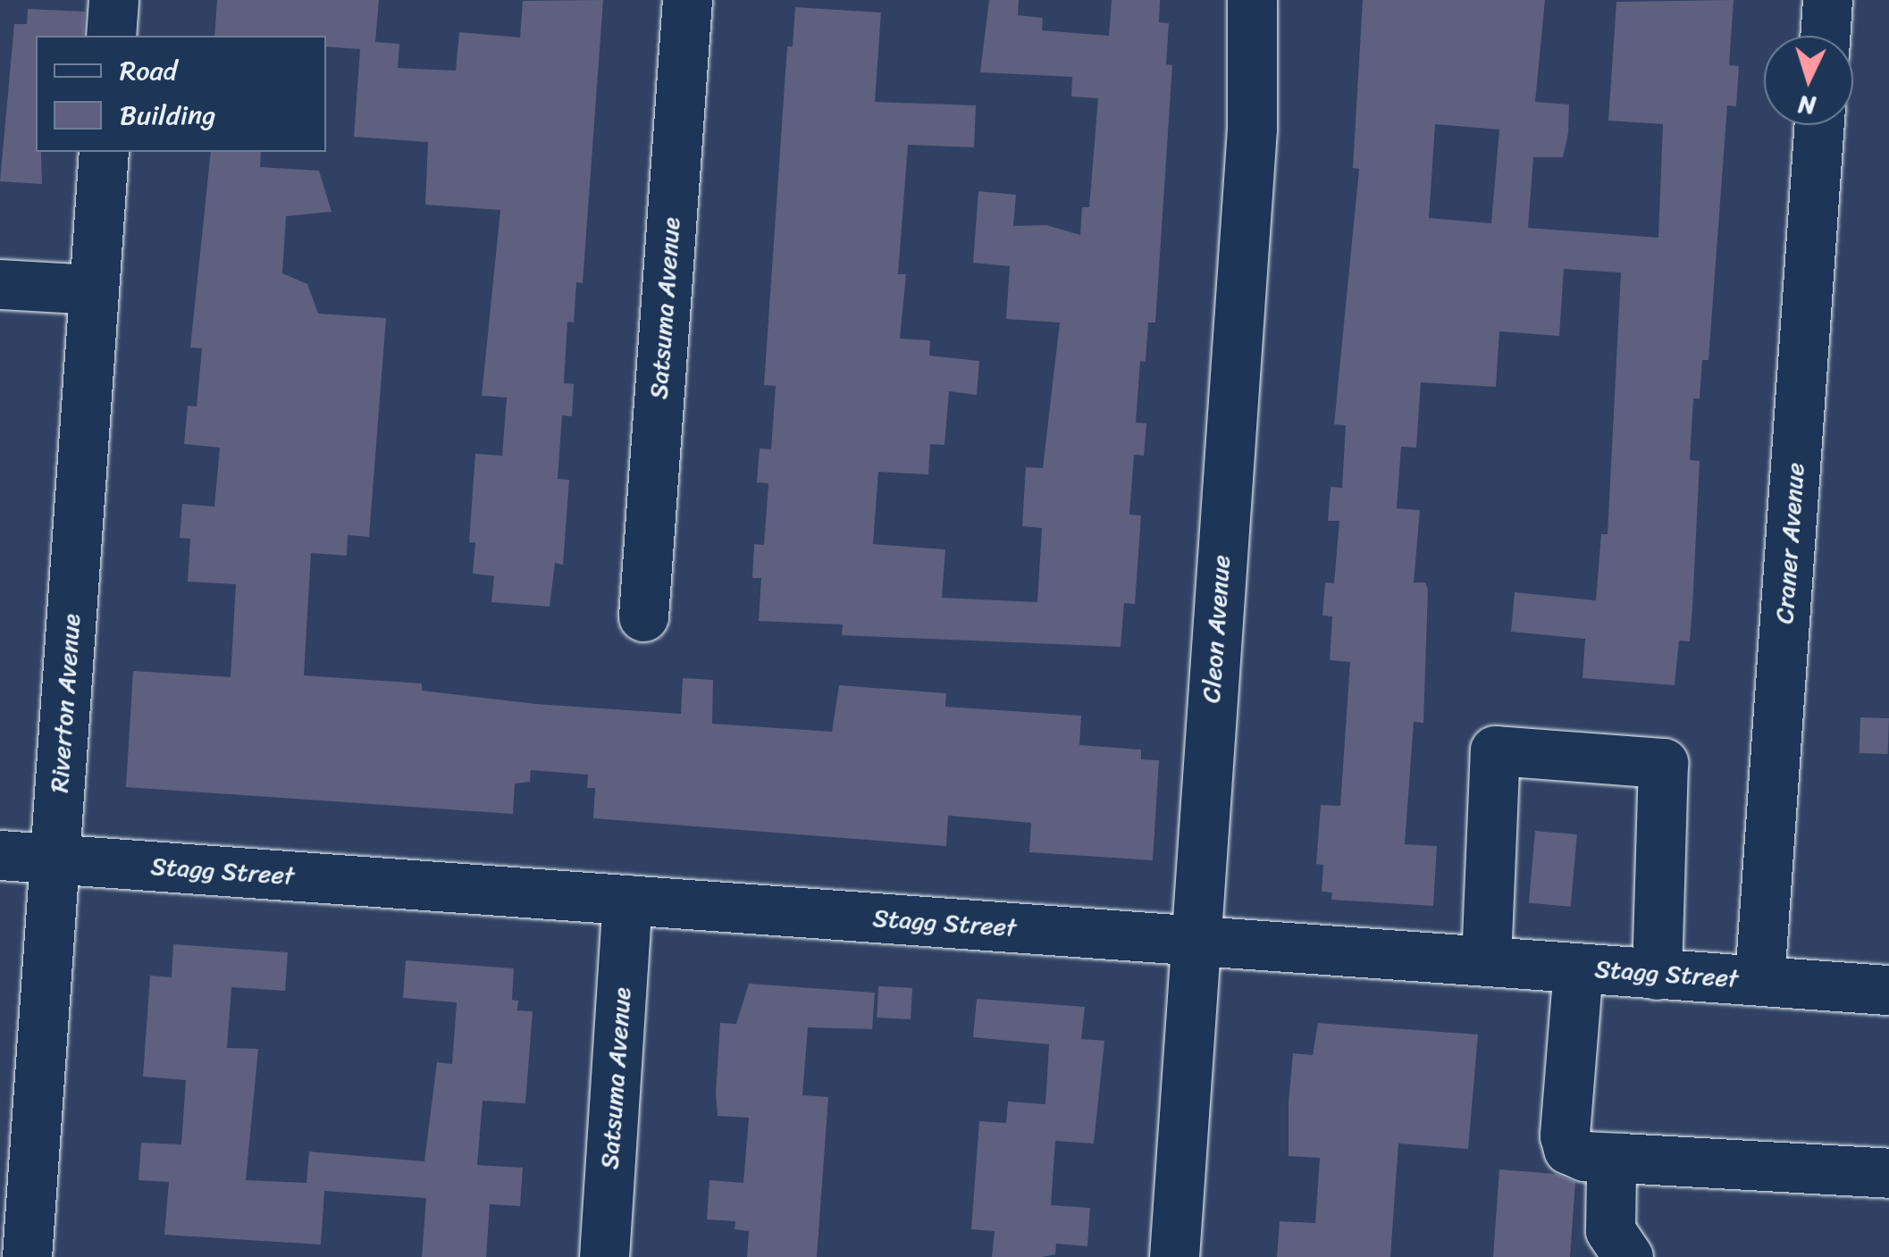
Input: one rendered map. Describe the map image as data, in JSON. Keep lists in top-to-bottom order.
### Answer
{
  "streets": {
    "street": [
      "Satsuma Avenue",
      "Craner Avenue",
      "Cleon Avenue",
      "Riverton Avenue",
      "Stagg Street"
    ]
  },
  "crossings": [
    ["Satsuma Avenue", "Stagg Street"],
    ["Craner Avenue", "Stagg Street"],
    ["Cleon Avenue", "Stagg Street"],
    ["Riverton Avenue", "Stagg Street"]
  ],
  "legend": ["Road", "Building"],
  "north": "bottom"
}
